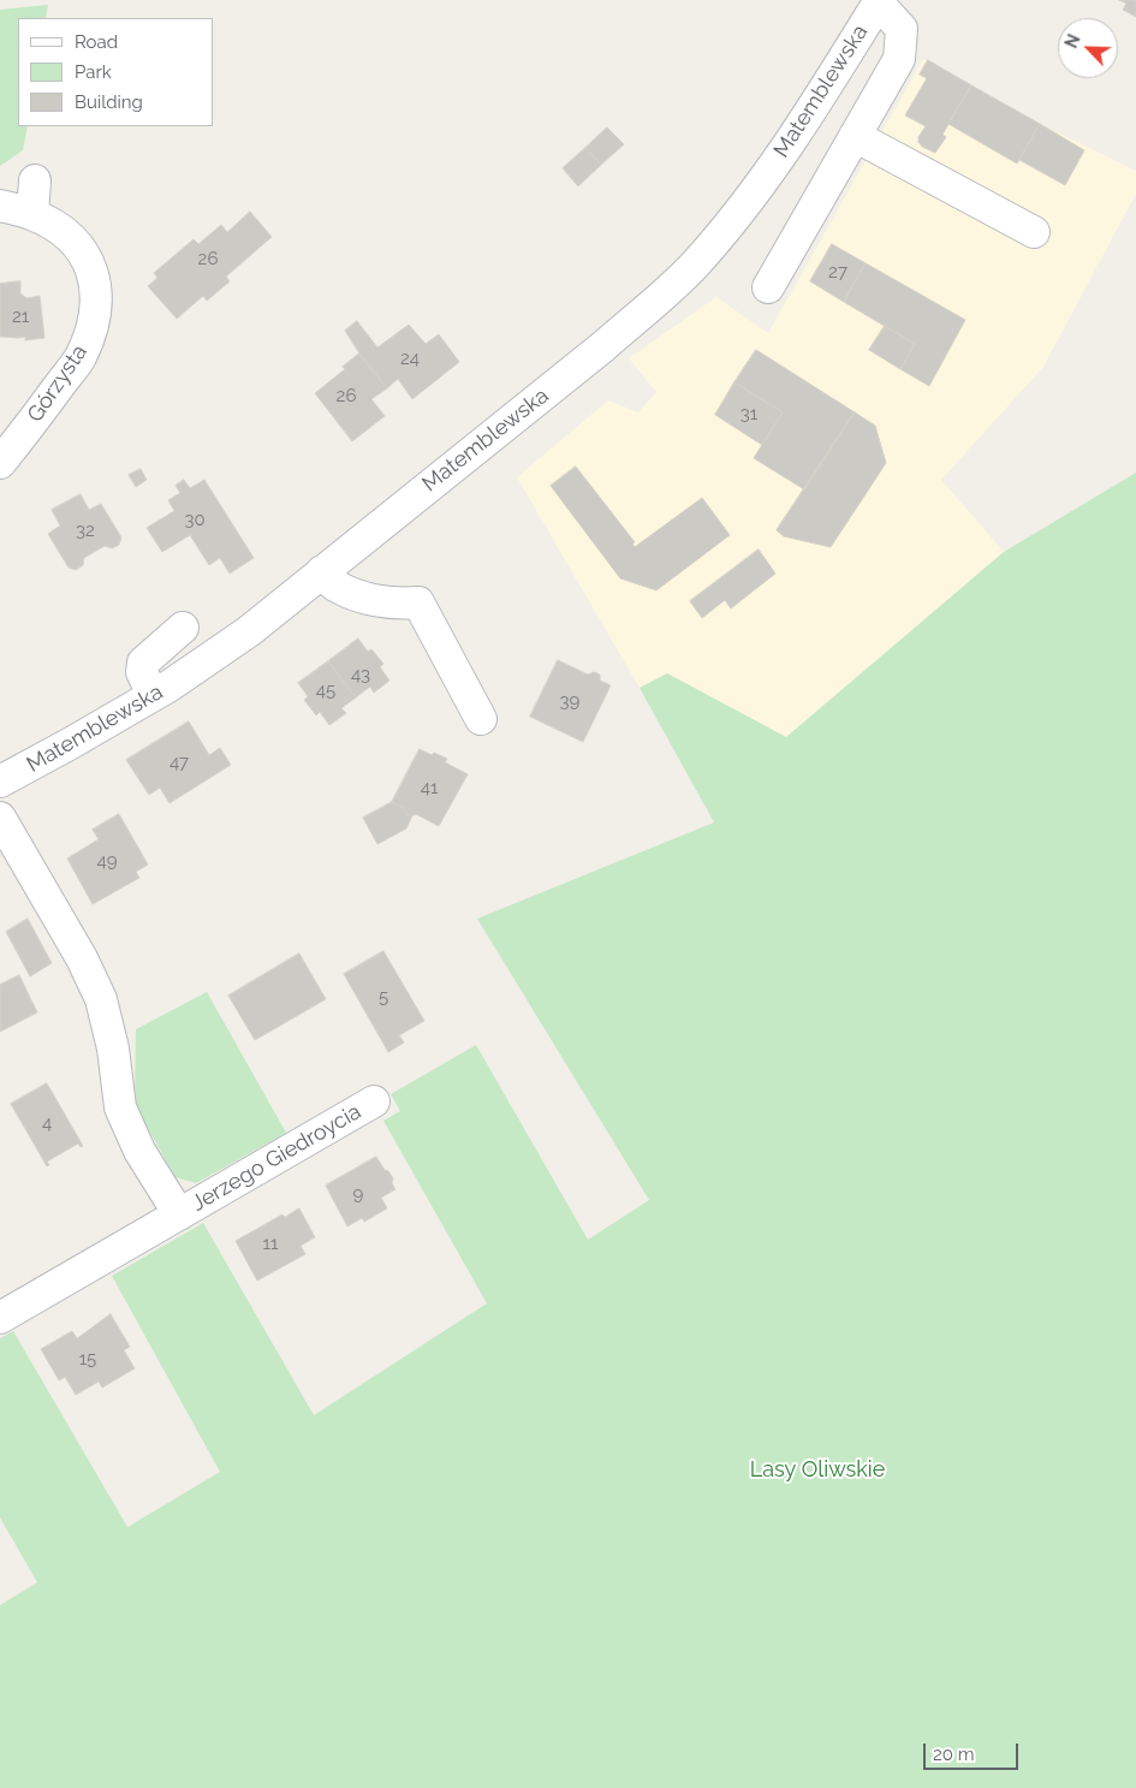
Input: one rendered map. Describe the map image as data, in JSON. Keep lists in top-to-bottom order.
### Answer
{
  "streets": {
    "street": ["Matemblewska", "Górzysta", "Jerzego Giedroycia"]
  },
  "parks": ["Lasy Oliwskie"],
  "house_numbers": [
    "26",
    "27",
    "21",
    "24",
    "26",
    "31",
    "30",
    "32",
    "43",
    "45",
    "39",
    "47",
    "41",
    "49",
    "5",
    "4",
    "9",
    "11",
    "15"
  ],
  "legend": ["Road", "Park", "Building"],
  "scale_bar": "20 m",
  "north": "top left"
}
